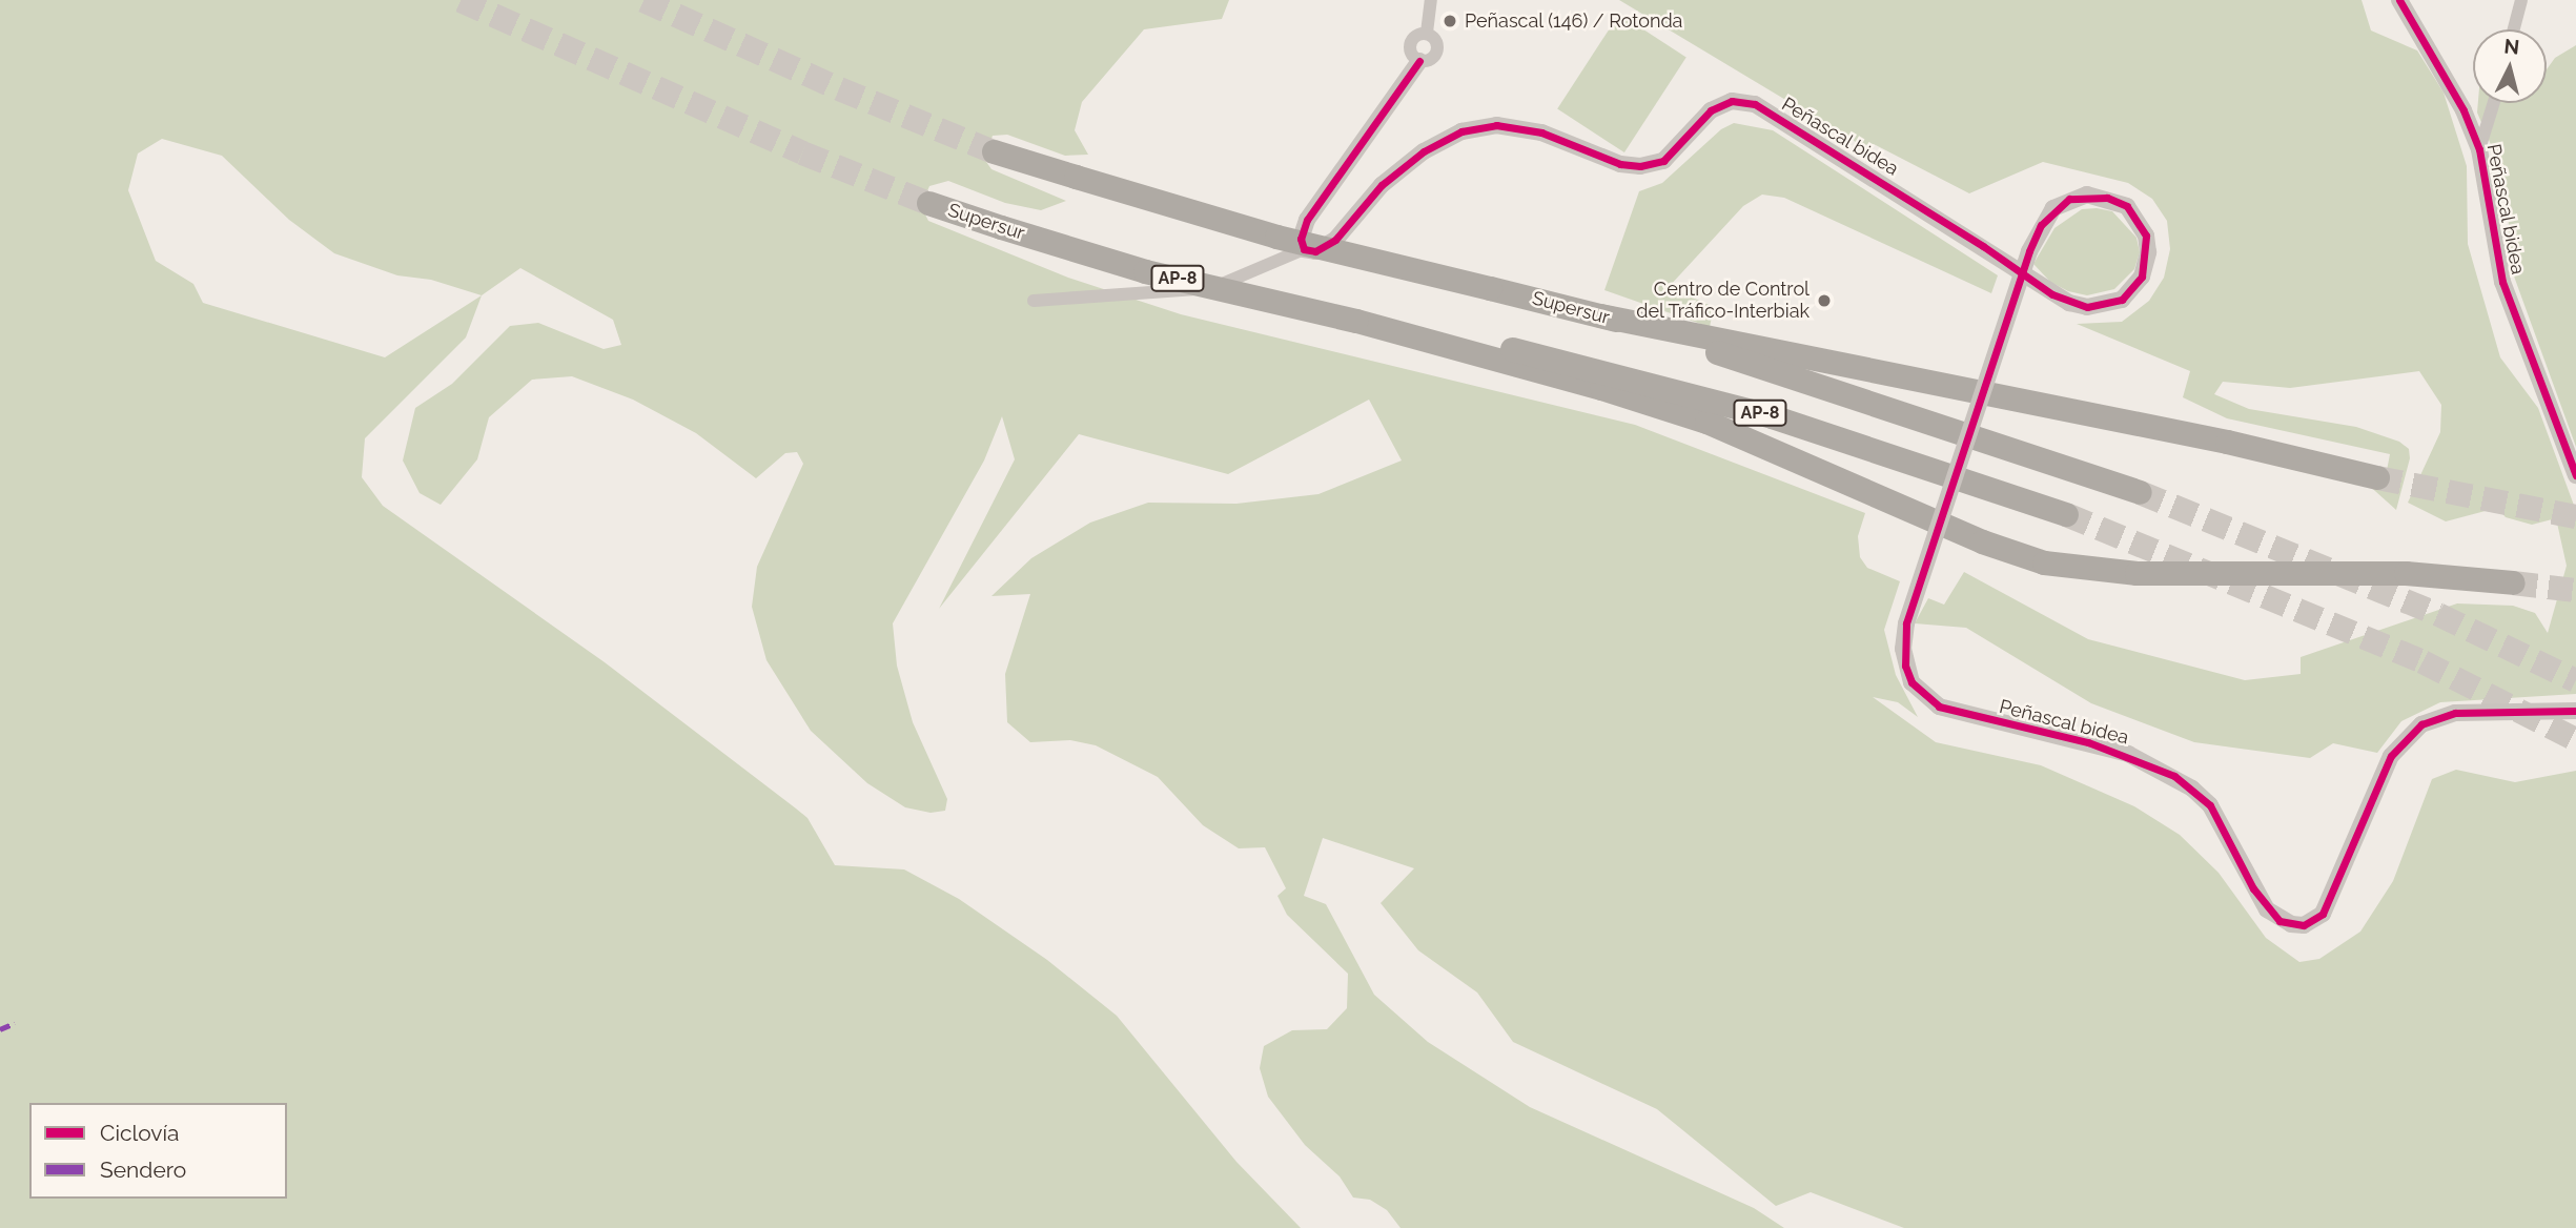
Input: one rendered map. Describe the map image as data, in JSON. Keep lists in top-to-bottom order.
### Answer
{
  "streets": {
    "highway": ["Supersur", "AP-8"],
    "street": ["Peñascal bidea"]
  },
  "crossings": [
    ["Supersur", "AP-8"]
  ],
  "places": ["Peñascal (146) / Rotonda", "Centro de Control del Tráfico-Interbiak"],
  "legend": ["Ciclovía", "Sendero"],
  "north": "top"
}
